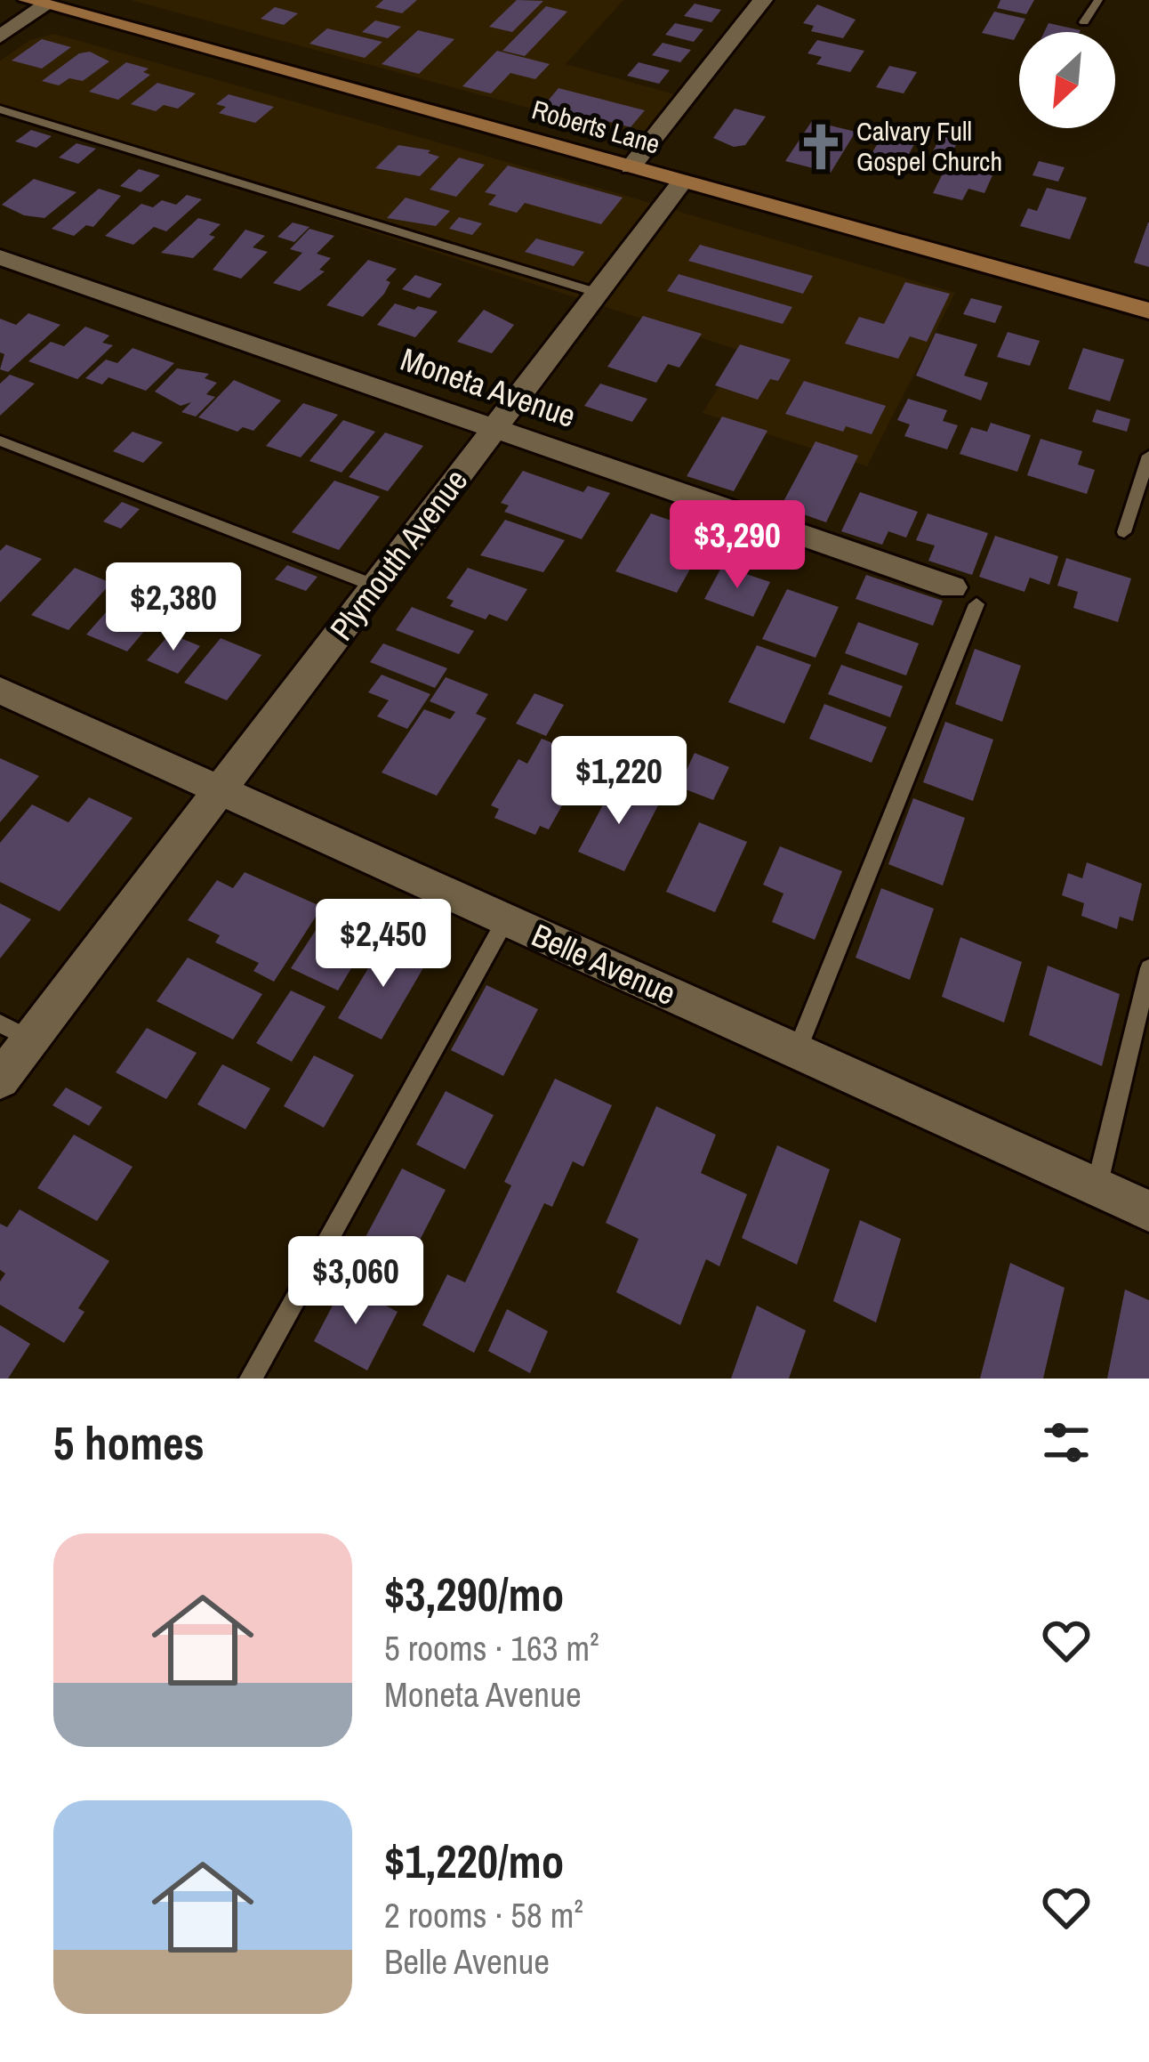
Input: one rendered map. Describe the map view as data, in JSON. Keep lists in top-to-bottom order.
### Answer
{
  "streets": {
    "main road": ["Roberts Lane"],
    "street": ["Moneta Avenue", "Plymouth Avenue", "Belle Avenue"]
  },
  "crossings": [
    ["Roberts Lane", "Plymouth Avenue"],
    ["Moneta Avenue", "Plymouth Avenue"],
    ["Plymouth Avenue", "Belle Avenue"]
  ],
  "places": {
    "church": ["Calvary Full Gospel Church"]
  },
  "north": "bottom left",
  "page": {
    "price": [
      "$3,290",
      "$2,380",
      "$1,220",
      "$2,450",
      "$3,060"
    ],
    "heading": "5 homes",
    "list": [
      {
        "name": "$3,290/mo",
        "note": "5 rooms · 163 m² · Moneta Avenue"
      },
      {
        "name": "$1,220/mo",
        "note": "2 rooms · 58 m² · Belle Avenue"
      }
    ]
  }
}
